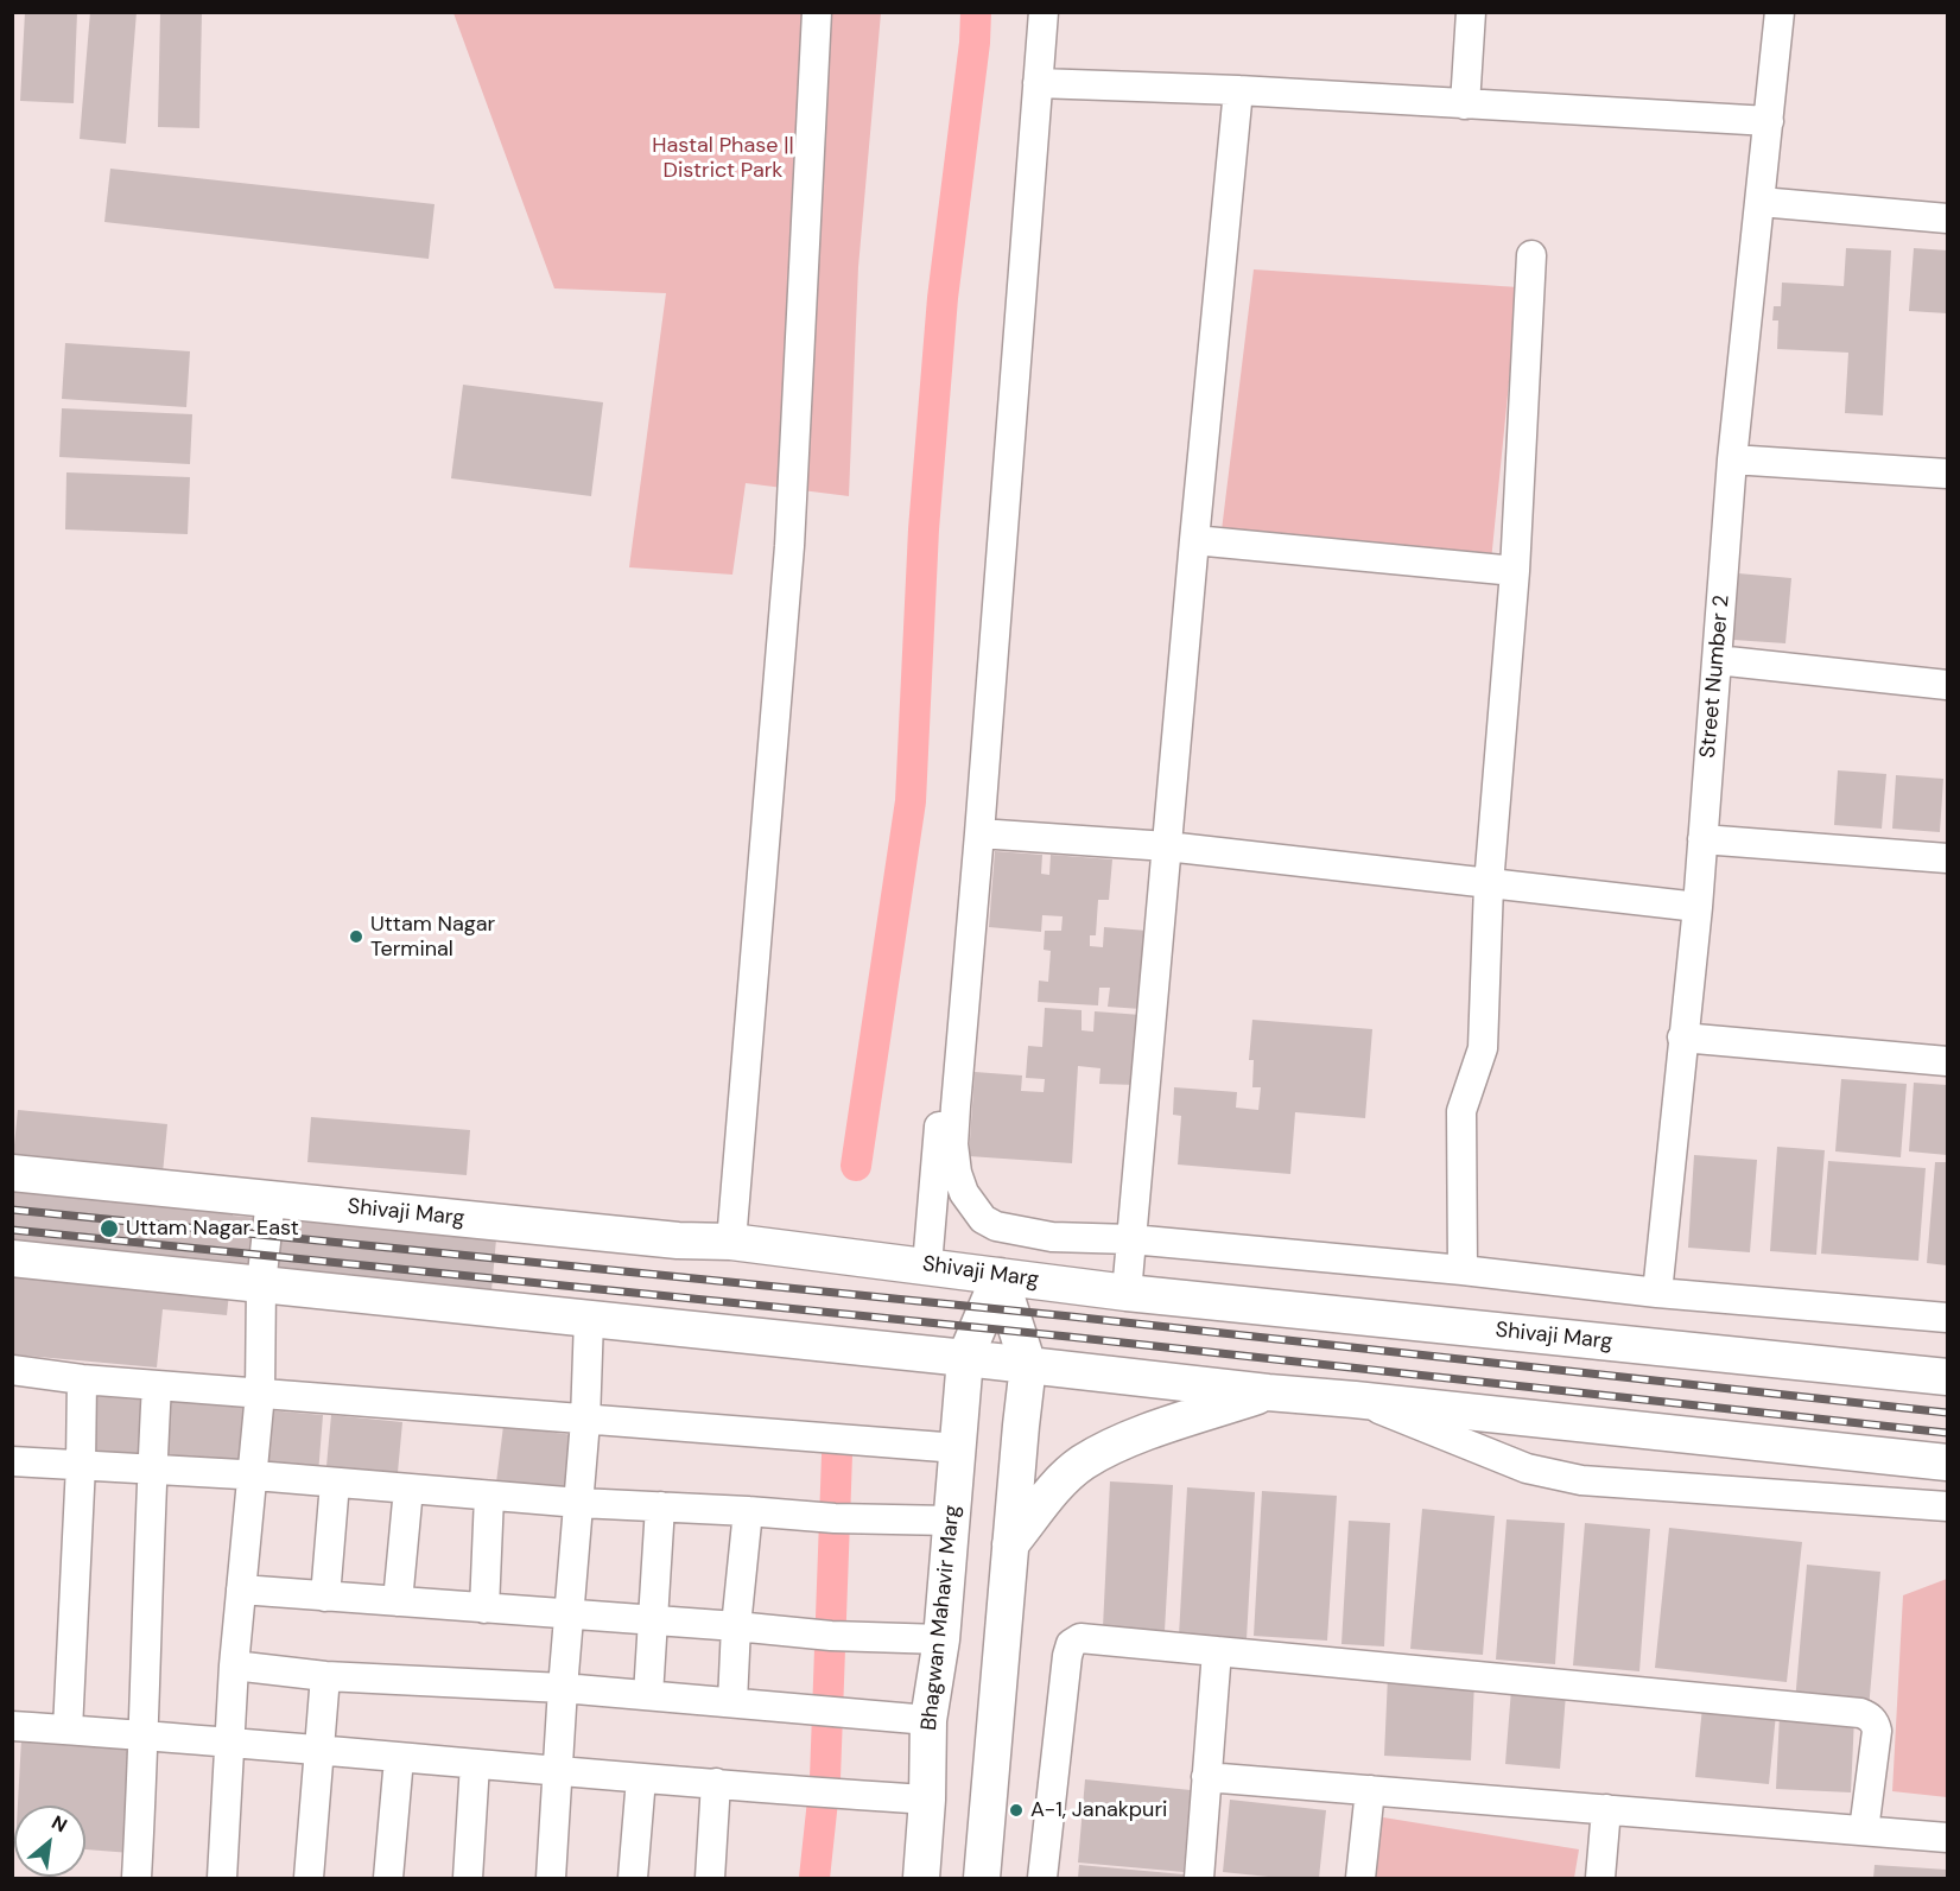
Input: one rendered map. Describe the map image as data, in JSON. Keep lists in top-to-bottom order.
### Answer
{
  "streets": {
    "main road": ["Shivaji Marg", "Bhagwan Mahavir Marg"],
    "street": ["Street Number 2"]
  },
  "crossings": [
    ["Shivaji Marg", "Bhagwan Mahavir Marg"]
  ],
  "parks": ["Hastal Phase || District Park"],
  "places": ["Uttam Nagar Terminal", "Uttam Nagar East", "A-1, Janakpuri"],
  "north": "top right"
}
